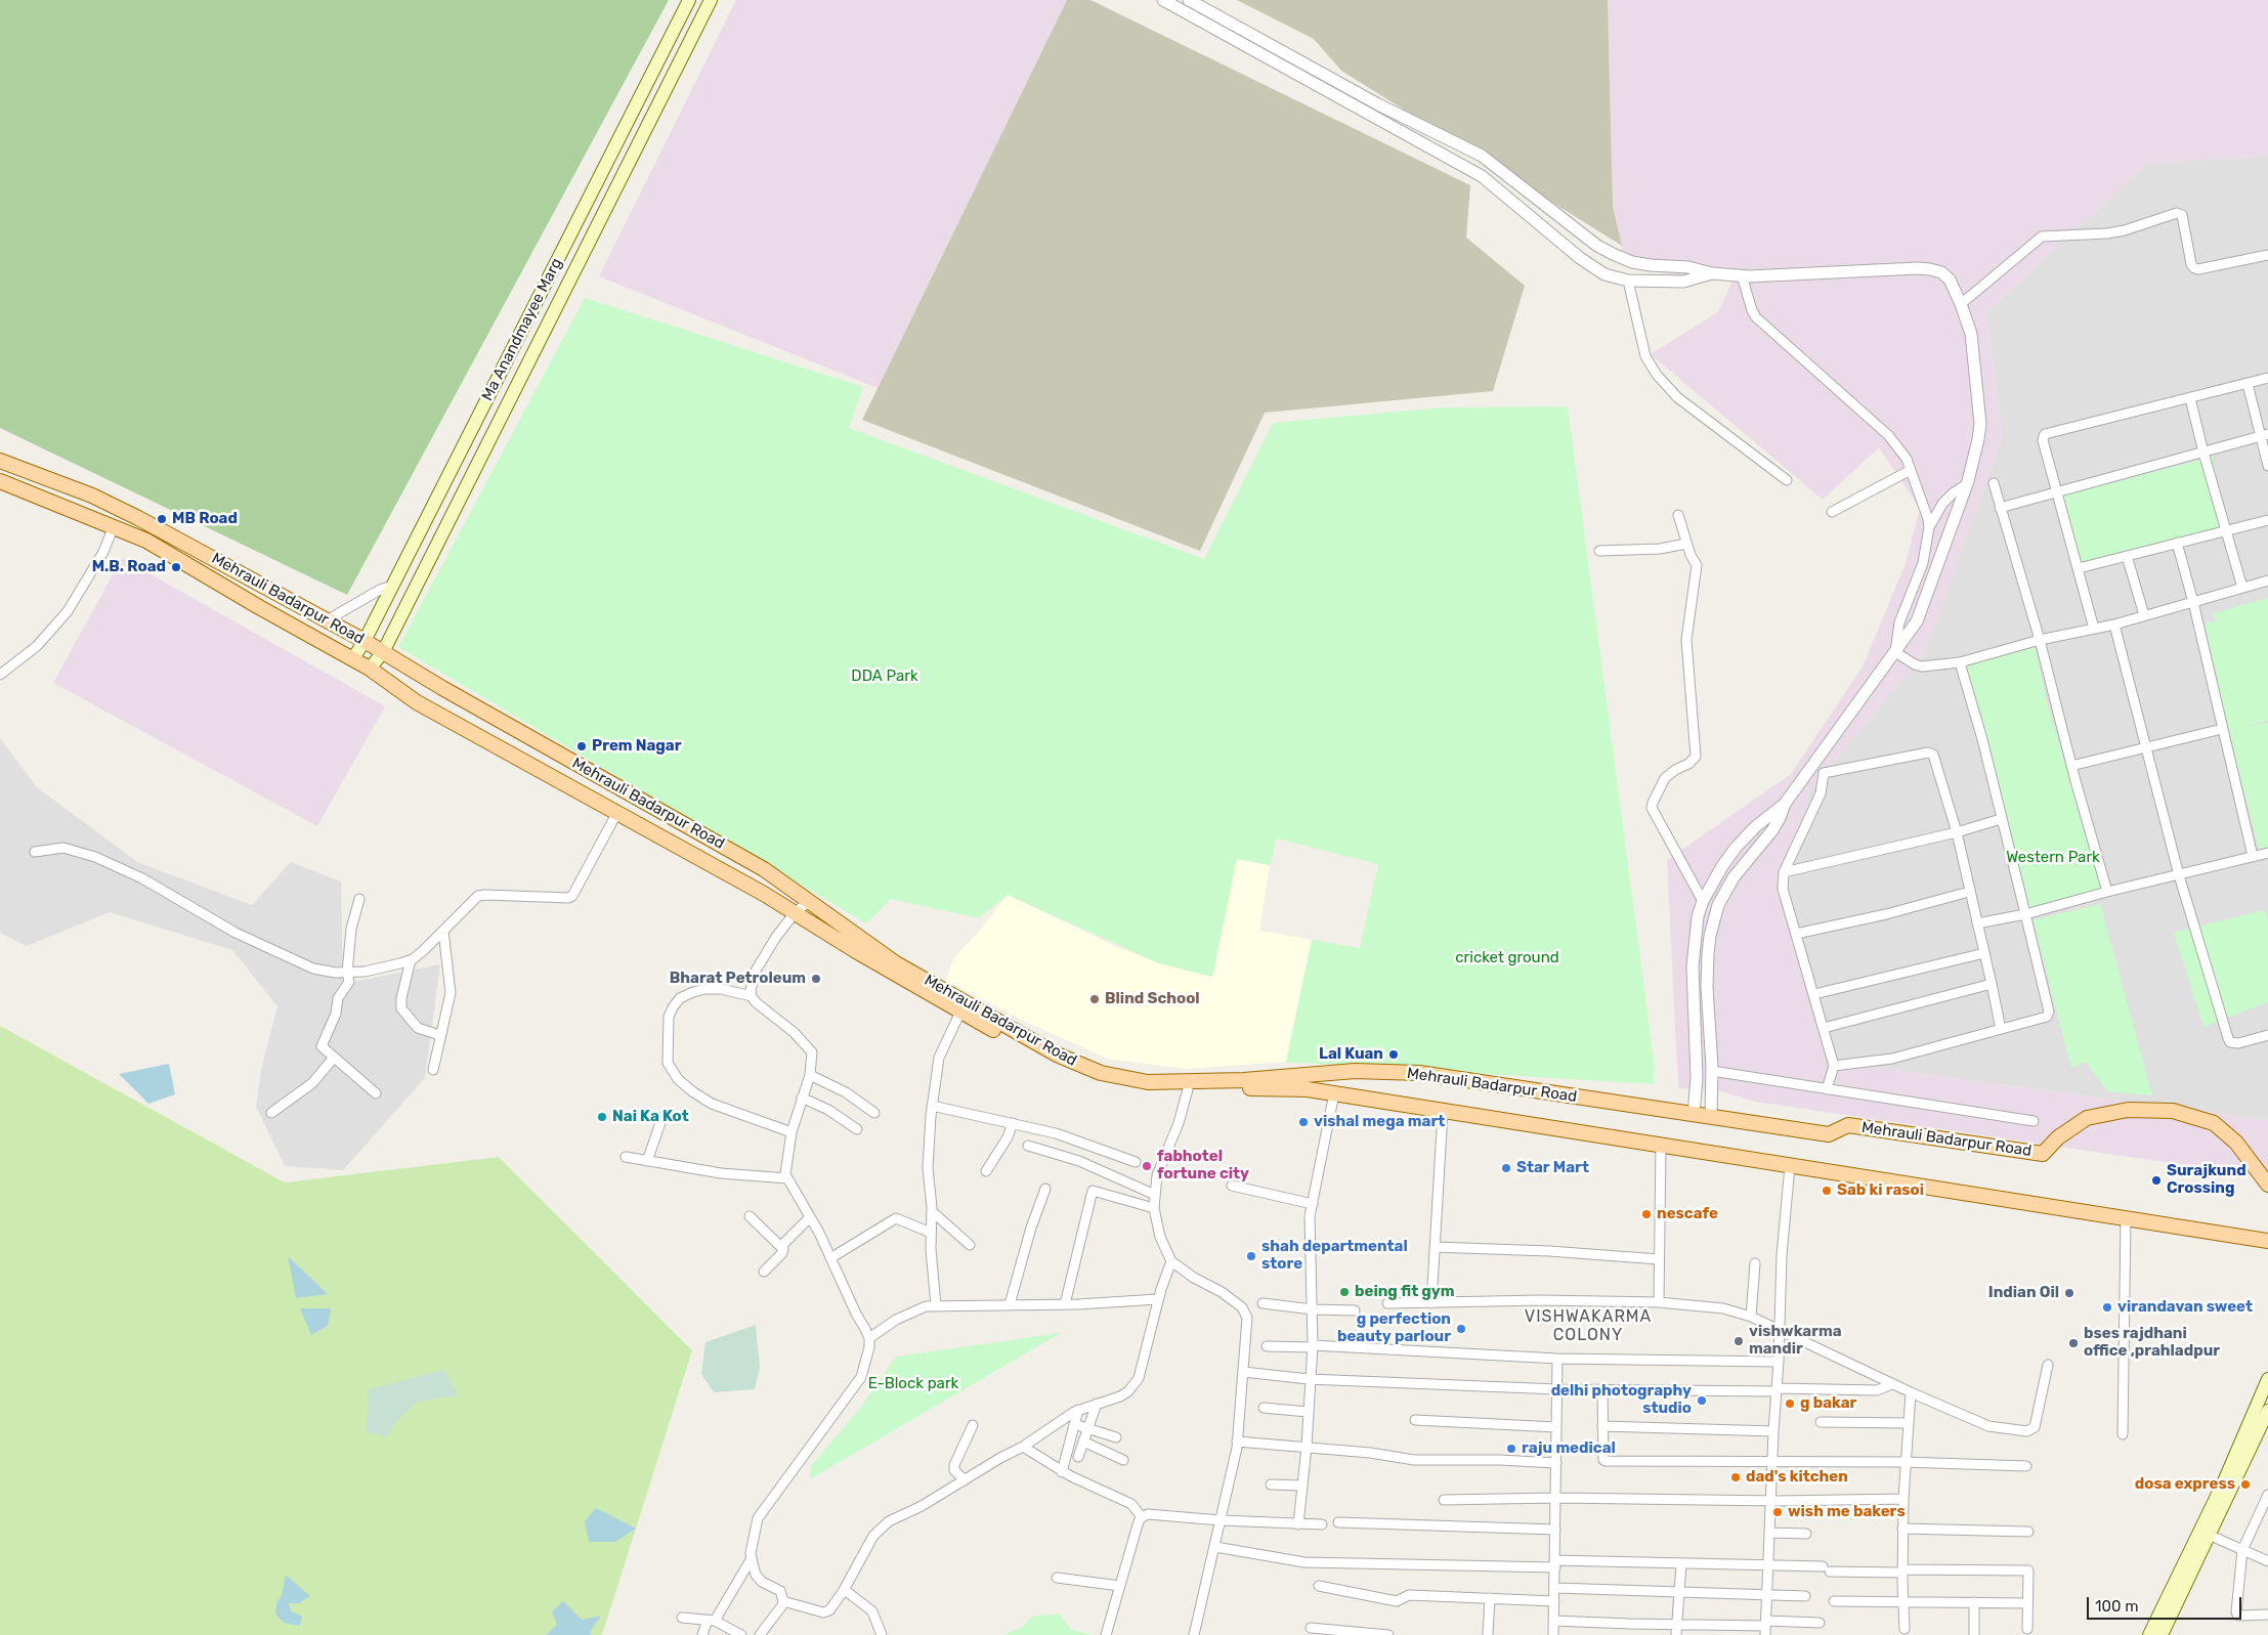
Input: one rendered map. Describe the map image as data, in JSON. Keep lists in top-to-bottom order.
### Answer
{
  "streets": {
    "main road": ["Ma Anandmayee Marg", "Mehrauli Badarpur Road"]
  },
  "crossings": [
    ["Ma Anandmayee Marg", "Mehrauli Badarpur Road"]
  ],
  "districts": ["VISHWAKARMA COLONY"],
  "parks": [
    "DDA Park",
    "Western Park",
    "cricket ground",
    "E-Block park"
  ],
  "places": [
    "MB Road",
    "M.B. Road",
    "Prem Nagar",
    "Bharat Petroleum",
    "Blind School",
    "Lal Kuan",
    "Nai Ka Kot",
    "vishal mega mart",
    "fabhotel fortune city",
    "Star Mart",
    "Surajkund Crossing",
    "Sab ki rasoi",
    "nescafe",
    "shah departmental store",
    "being fit gym",
    "Indian Oil",
    "virandavan sweet",
    "g perfection beauty parlour",
    "vishwkarma mandir",
    "bses rajdhani office ,prahladpur",
    "delhi photography studio",
    "g bakar",
    "raju medical",
    "dad's kitchen",
    "dosa express",
    "wish me bakers"
  ],
  "scale_bar": "100 m"
}
